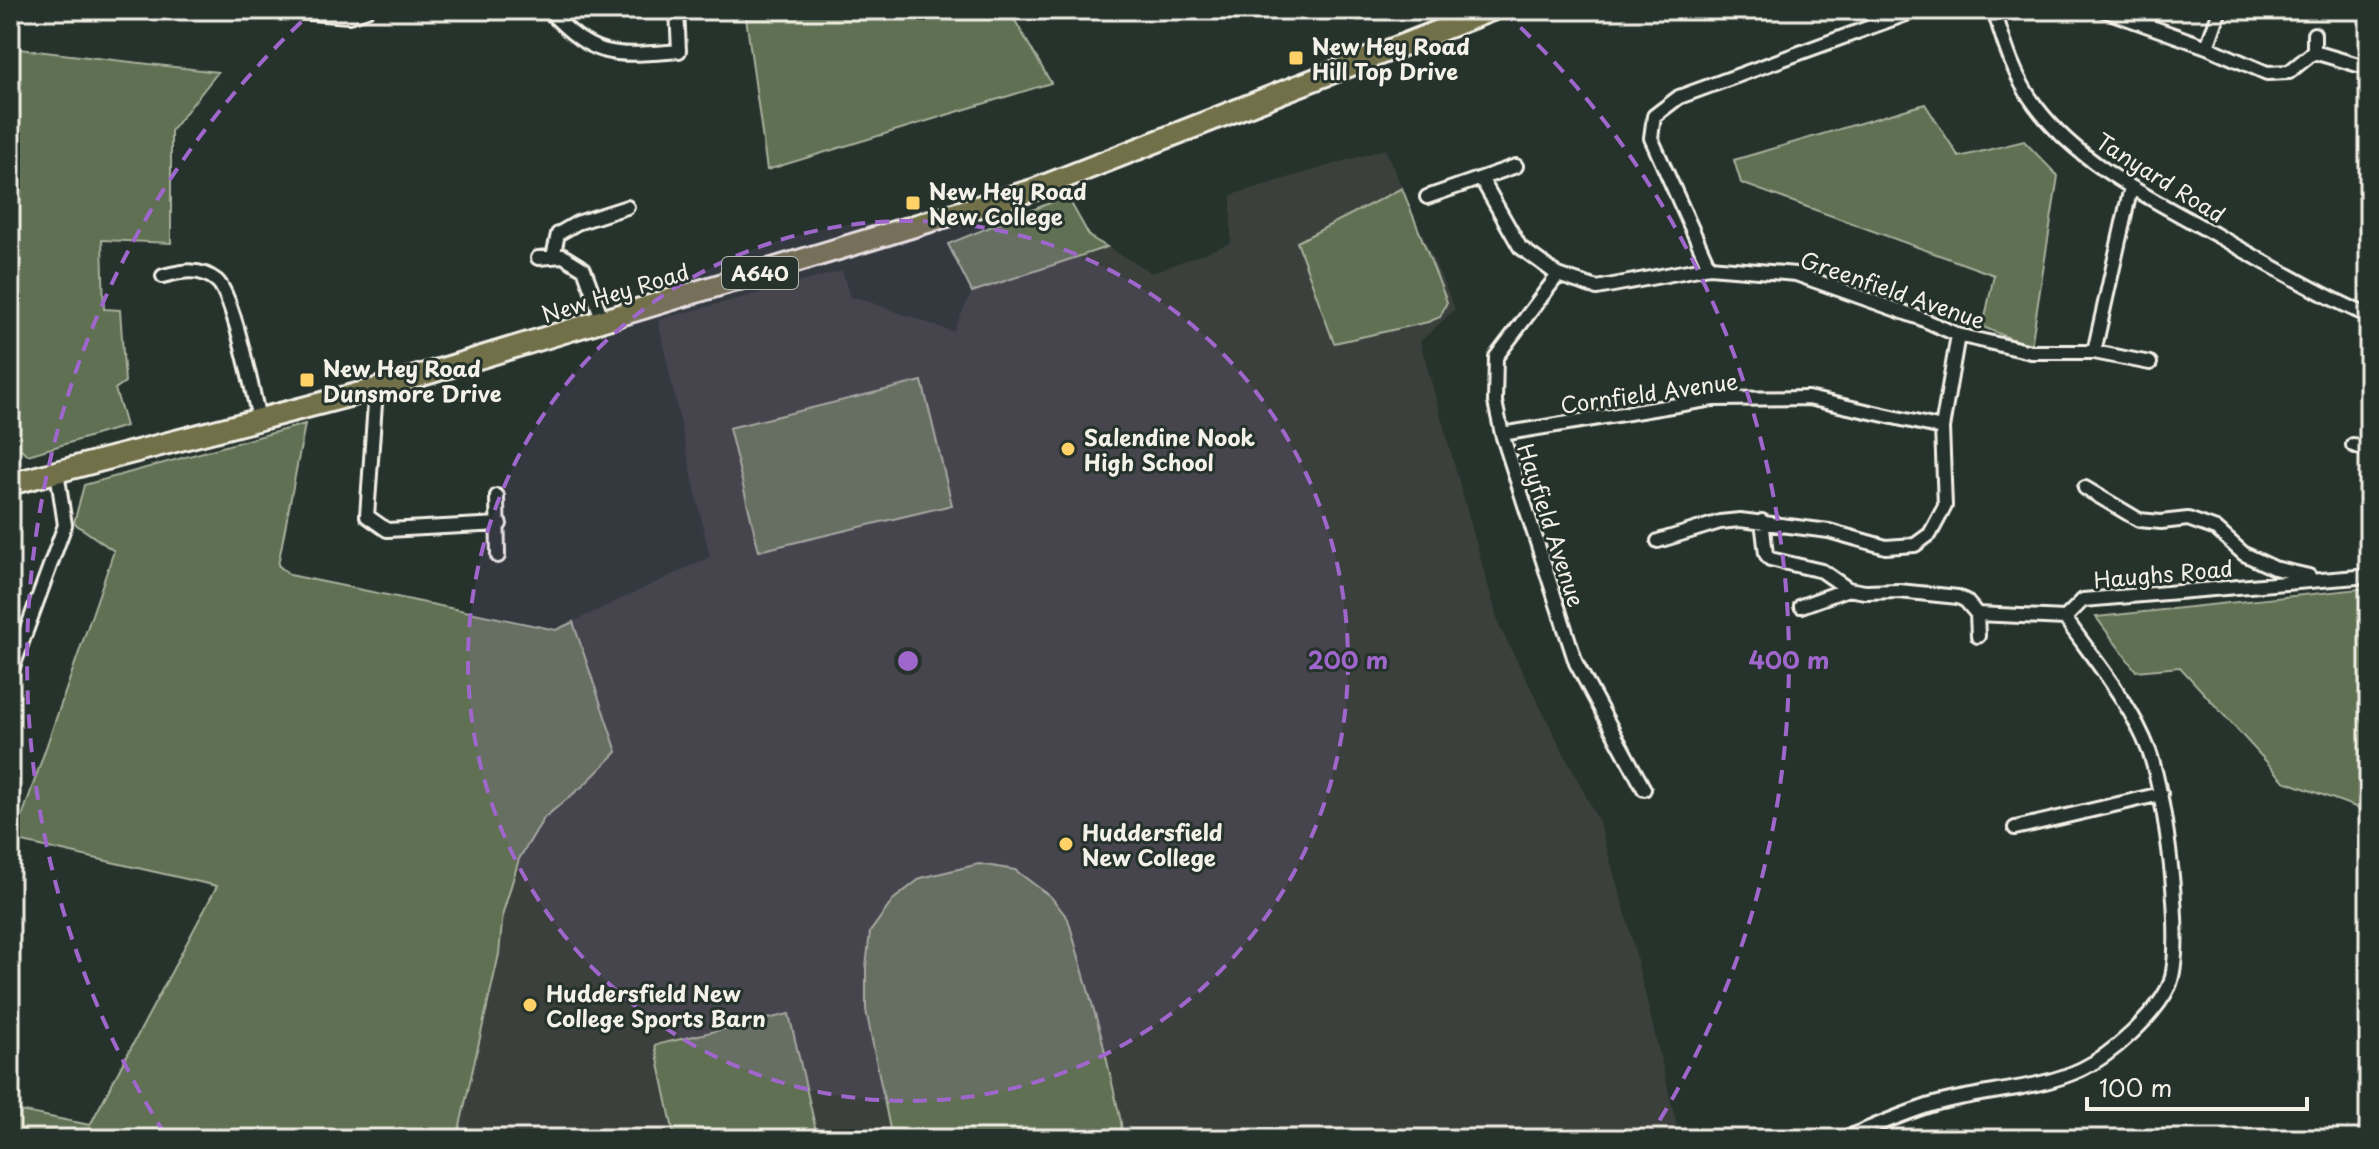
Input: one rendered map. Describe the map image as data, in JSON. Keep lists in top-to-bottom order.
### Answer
{
  "streets": {
    "highway": ["A640", "New Hey Road"],
    "street": [
      "Tanyard Road",
      "Greenfield Avenue",
      "Cornfield Avenue",
      "Hayfield Avenue",
      "Haughs Road"
    ]
  },
  "crossings": [
    ["Greenfield Avenue", "Hayfield Avenue"],
    ["Cornfield Avenue", "Hayfield Avenue"]
  ],
  "places": {
    "transit": ["New Hey Road Hill Top Drive", "New Hey Road New College", "New Hey Road Dunsmore Drive"],
    "other": ["Salendine Nook High School", "Huddersfield New College", "Huddersfield New College Sports Barn"]
  },
  "scale_bar": "100 m",
  "rings": ["200 m", "400 m"]
}
